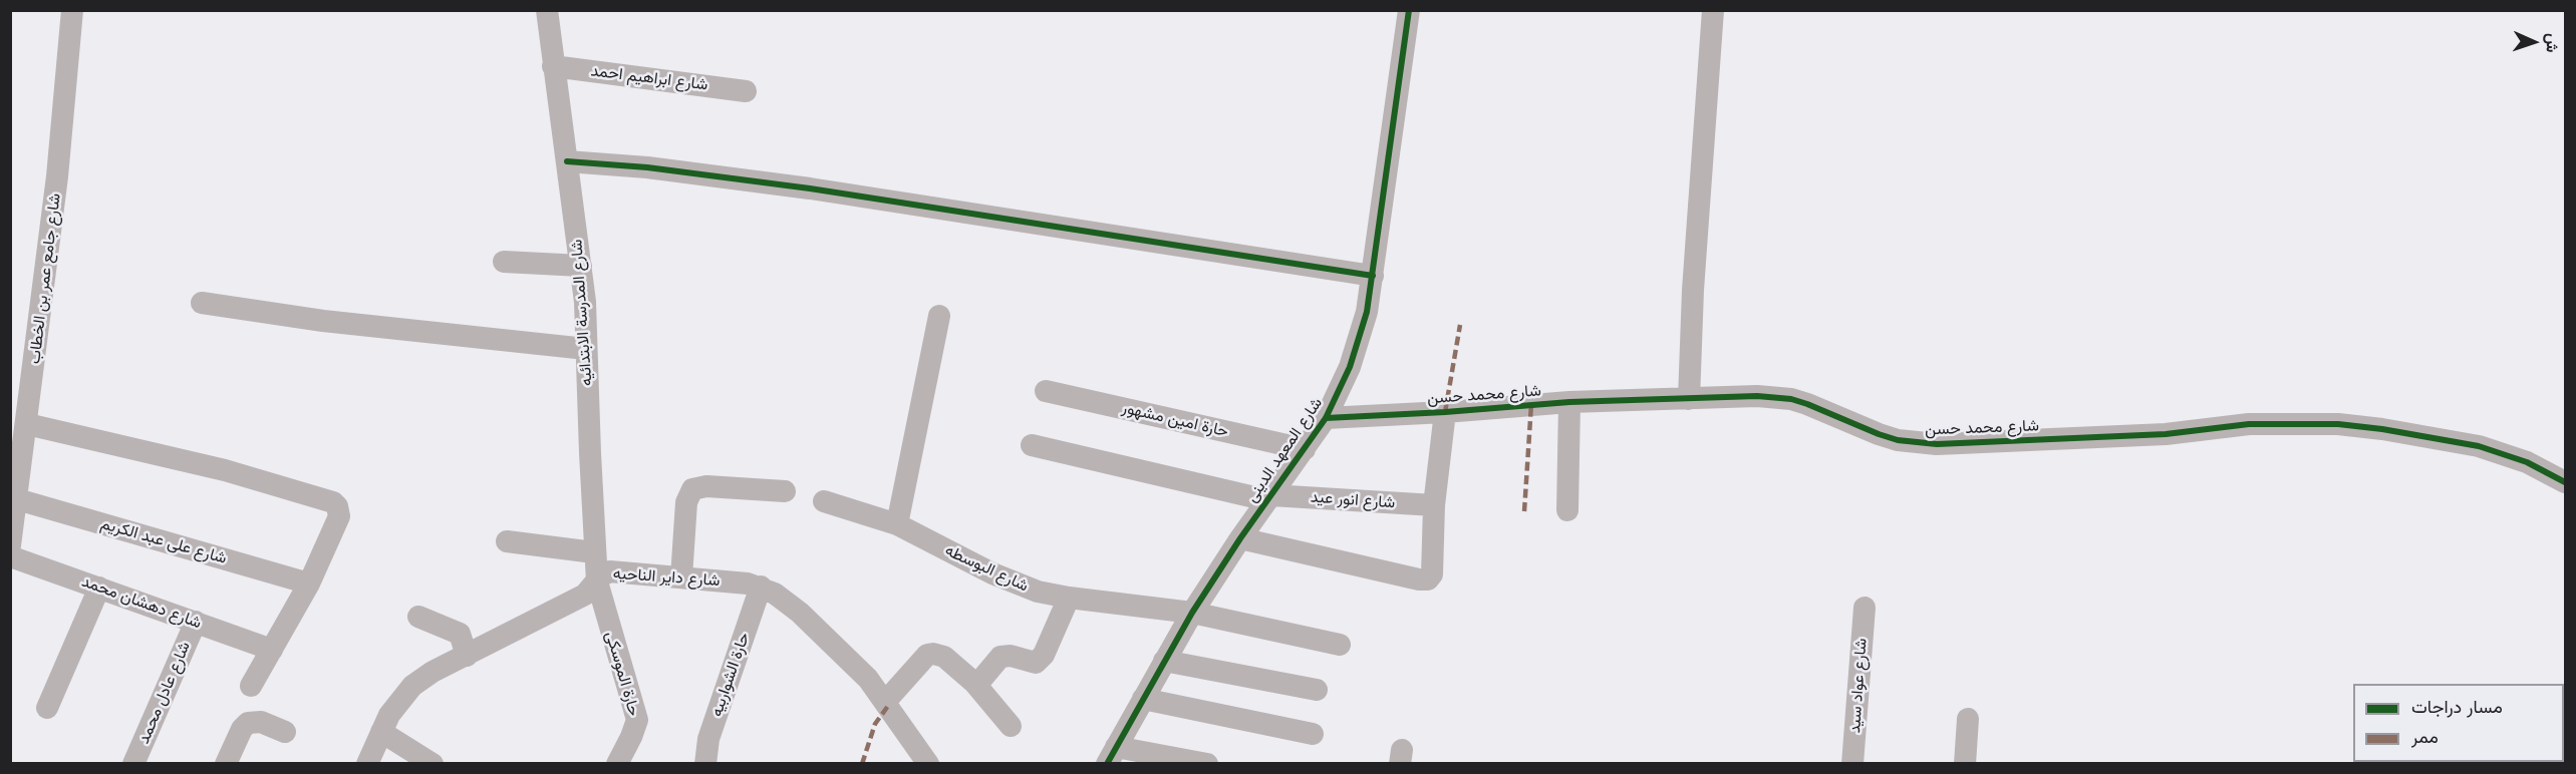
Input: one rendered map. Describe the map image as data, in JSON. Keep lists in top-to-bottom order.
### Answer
{
  "streets": {
    "street": [
      "شارع ابراهيم احمد",
      "شارع جامع عمر بن الخطاب",
      "شارع المدرسة الابتدائيه",
      "شارع محمد حسن",
      "حارة امين مشهور",
      "شارع المعهد الدينى",
      "شارع انور عيد",
      "شارع على عبد الكريم",
      "شارع البوسطه",
      "شارع داير الناحيه",
      "شارع دهشان محمد",
      "حارة الموسكى",
      "حارة الشواربيه",
      "شارع عواد سيد",
      "شارع عادل محمد"
    ]
  },
  "crossings": [
    ["شارع ابراهيم احمد", "شارع المدرسة الابتدائيه"],
    ["شارع جامع عمر بن الخطاب", "شارع على عبد الكريم"],
    ["شارع المدرسة الابتدائيه", "شارع داير الناحيه"],
    ["شارع المدرسة الابتدائيه", "حارة الموسكى"],
    ["شارع محمد حسن", "شارع المعهد الدينى"],
    ["حارة امين مشهور", "شارع المعهد الدينى"],
    ["شارع المعهد الدينى", "شارع انور عيد"],
    ["شارع المعهد الدينى", "شارع البوسطه"],
    ["شارع داير الناحيه", "حارة الموسكى"],
    ["شارع داير الناحيه", "حارة الشواربيه"],
    ["شارع دهشان محمد", "شارع عادل محمد"]
  ],
  "legend": ["مسار دراجات", "ممر"],
  "north": "right"
}
